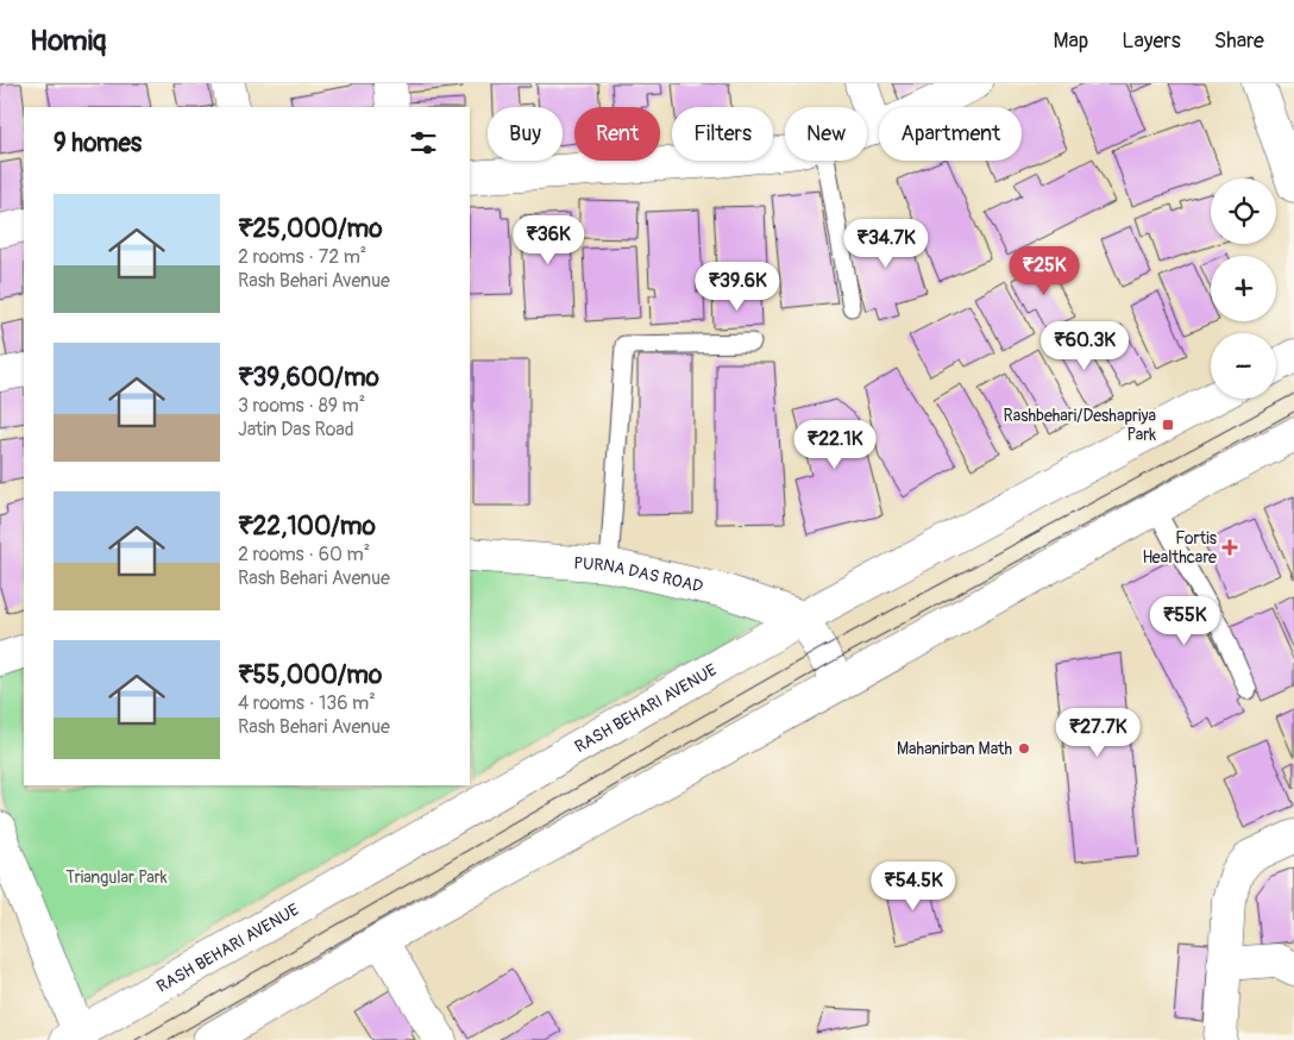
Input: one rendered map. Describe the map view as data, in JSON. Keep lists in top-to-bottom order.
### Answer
{
  "streets": {
    "main road": ["PURNA DAS ROAD", "RASH BEHARI AVENUE"]
  },
  "crossings": [
    ["PURNA DAS ROAD", "RASH BEHARI AVENUE"]
  ],
  "parks": ["Triangular Park"],
  "places": {
    "transit": ["Rashbehari/Deshapriya Park"],
    "health": ["Fortis Healthcare"],
    "other": ["Mahanirban Math"]
  },
  "page": {
    "header": "Homiq",
    "nav": ["Map", "Layers", "Share"],
    "chip": [
      "Buy",
      "Rent",
      "Filters",
      "New",
      "Apartment"
    ],
    "heading": "9 homes",
    "map_buttons": ["+", "−"],
    "list": [
      {
        "name": "₹25,000/mo",
        "note": "2 rooms · 72 m² · Rash Behari Avenue"
      },
      {
        "name": "₹39,600/mo",
        "note": "3 rooms · 89 m² · Jatin Das Road"
      },
      {
        "name": "₹22,100/mo",
        "note": "2 rooms · 60 m² · Rash Behari Avenue"
      },
      {
        "name": "₹55,000/mo",
        "note": "4 rooms · 136 m² · Rash Behari Avenue"
      }
    ],
    "price": [
      "₹36K",
      "₹34.7K",
      "₹25K",
      "₹39.6K",
      "₹60.3K",
      "₹22.1K",
      "₹55K",
      "₹27.7K",
      "₹54.5K"
    ]
  }
}
